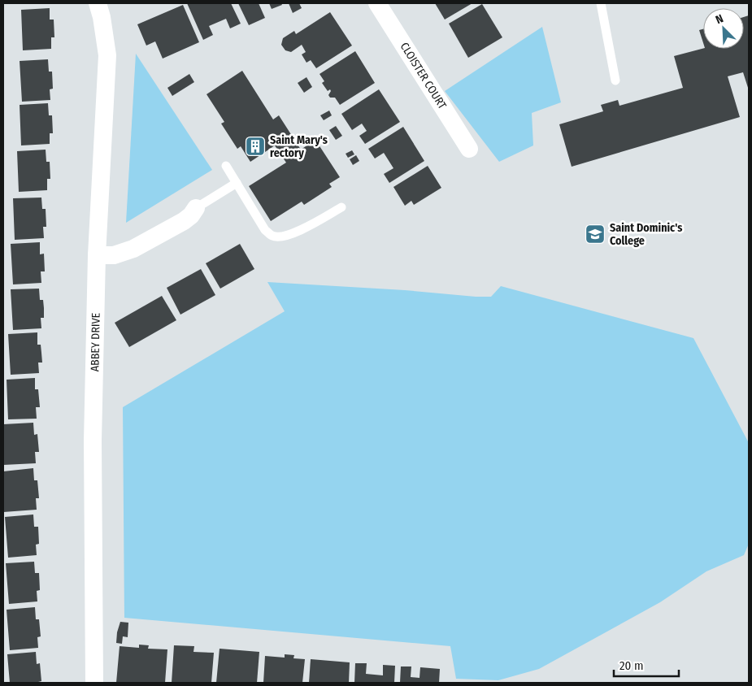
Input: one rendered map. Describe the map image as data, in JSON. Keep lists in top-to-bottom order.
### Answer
{
  "streets": {
    "street": ["CLOISTER COURT", "ABBEY DRIVE"]
  },
  "places": {
    "building": ["Saint Mary's rectory"],
    "school or university": ["Saint Dominic's College"]
  },
  "scale_bar": "20 m",
  "north": "top left"
}
